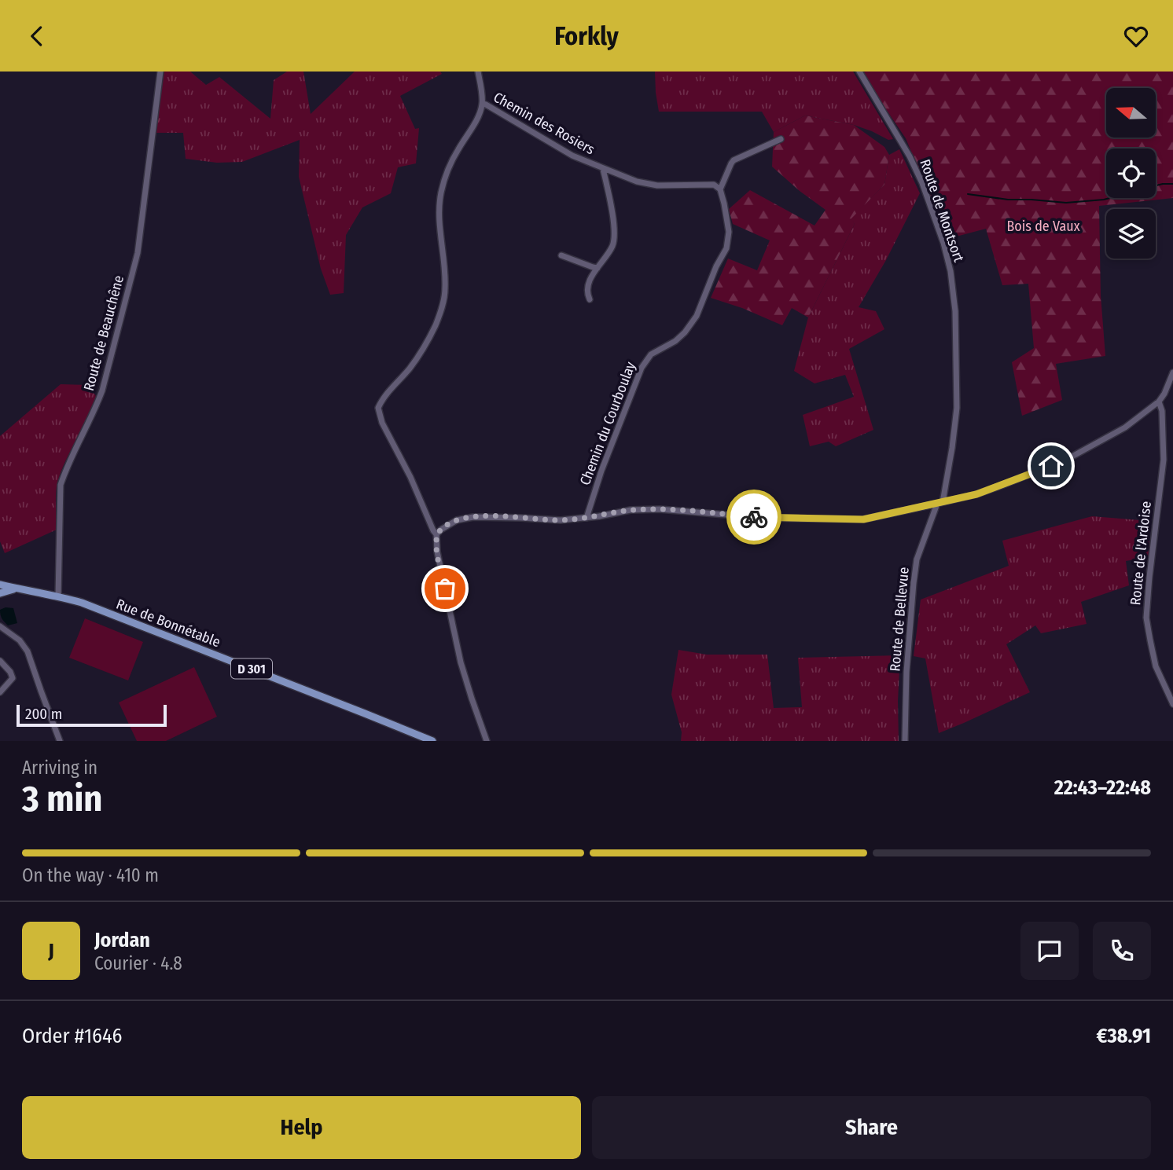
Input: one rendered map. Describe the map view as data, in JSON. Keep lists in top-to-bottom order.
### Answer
{
  "streets": {
    "main road": ["Rue de Bonnétable", "D 301"],
    "street": [
      "Chemin des Rosiers",
      "Route de Montsort",
      "Route de Beauchêne",
      "Chemin du Courboulay",
      "Route de l'Ardoise",
      "Route de Bellevue"
    ]
  },
  "crossings": [
    ["Chemin des Rosiers", "Chemin du Courboulay"],
    ["Route de Montsort", "Route de Bellevue"],
    ["Route de Beauchêne", "Rue de Bonnétable"]
  ],
  "parks": ["Bois de Vaux"],
  "scale_bar": "200 m",
  "north": "left",
  "page": {
    "header": "Forkly",
    "scale": "200 m",
    "heading": ["3 min", "Arriving in", "22:43–22:48"],
    "panel": [
      "Jordan",
      "Courier · 4.8",
      "Order #1646",
      "€38.91"
    ],
    "bar": "On the way · 410 m",
    "round": "J",
    "buttons": ["Help", "Share"]
  }
}
